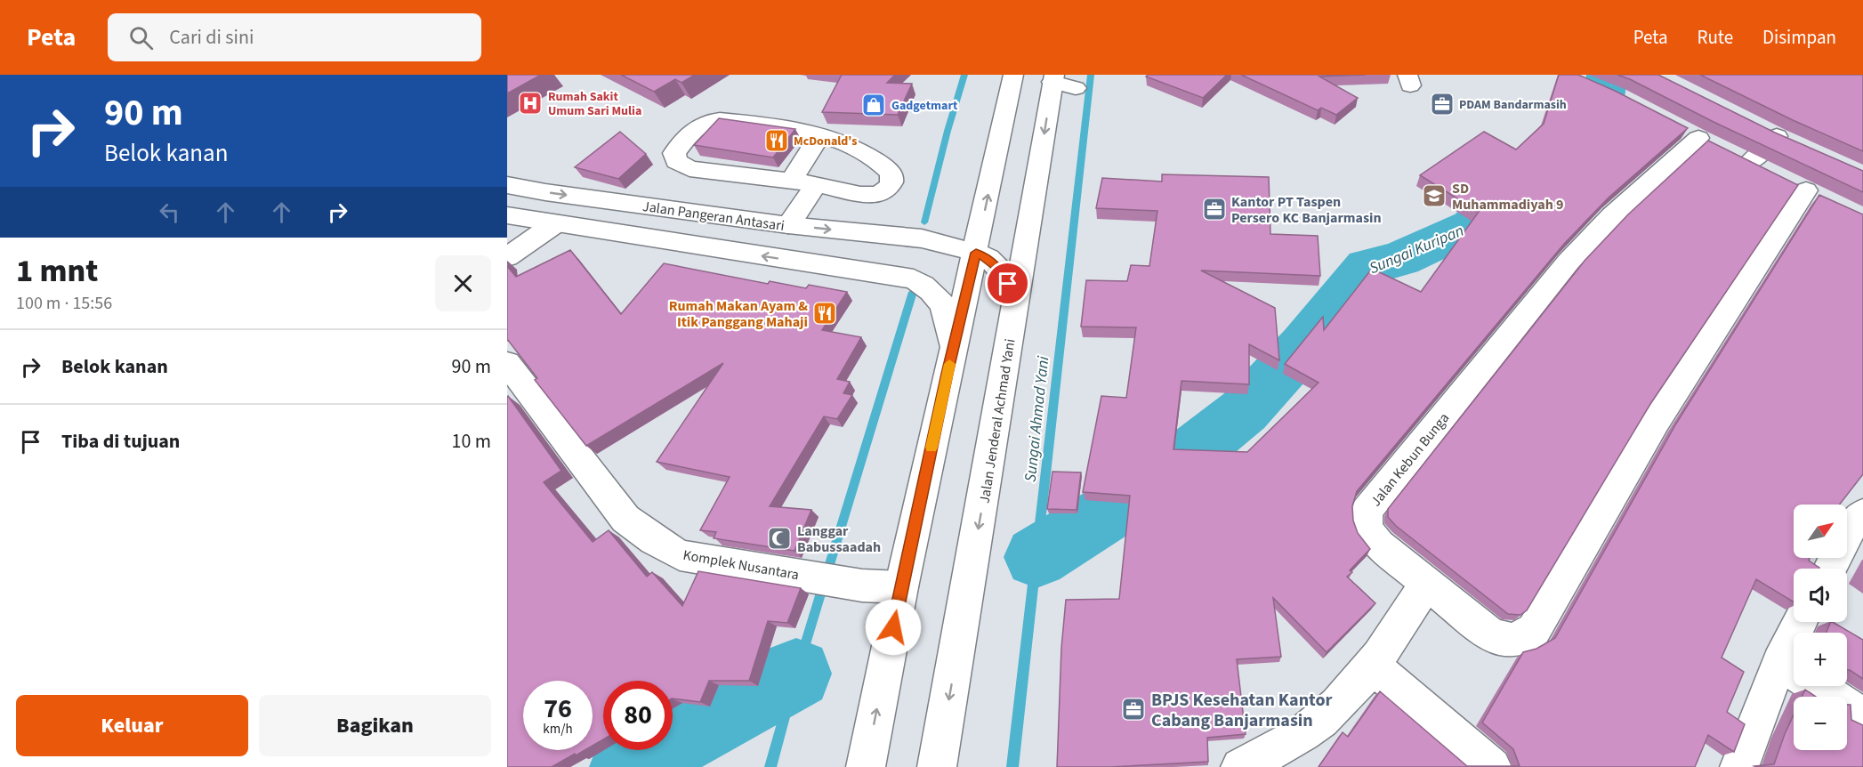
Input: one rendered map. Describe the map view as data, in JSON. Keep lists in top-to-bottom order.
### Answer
{
  "streets": {
    "main road": [
      "Jalan Pangeran Antasari",
      "Jalan Jenderal Achmad Yani",
      "Jalan Kebun Bunga",
      "Komplek Nusantara"
    ]
  },
  "crossings": [
    ["Jalan Pangeran Antasari", "Jalan Jenderal Achmad Yani"]
  ],
  "water": ["Sungai Kuripan", "Sungai Ahmad Yani"],
  "places": {
    "hospital": ["Rumah Sakit Umum Sari Mulia"],
    "office": ["PDAM Bandarmasih", "Kantor PT Taspen Persero KC Banjarmasin", "BPJS Kesehatan Kantor Cabang Banjarmasin"],
    "shop": ["Gadgetmart"],
    "restaurant": ["McDonald's", "Rumah Makan Ayam & Itik Panggang Mahaji"],
    "school or university": ["SD Muhammadiyah 9"],
    "mosque": ["Langgar Babussaadah"]
  },
  "north": "top right",
  "page": {
    "header": "Peta",
    "search": "Cari di sini",
    "nav": ["Peta", "Rute", "Disimpan"],
    "turn": ["90 m", "Belok kanan"],
    "heading": ["1 mnt", "100 m · 15:56"],
    "list": [
      {
        "name": "Belok kanan",
        "value": "90 m"
      },
      {
        "name": "Tiba di tujuan",
        "value": "10 m"
      }
    ],
    "map_buttons": ["+", "−"],
    "speed": "76 km/h",
    "limit": "80",
    "buttons": ["Keluar", "Bagikan"]
  }
}
